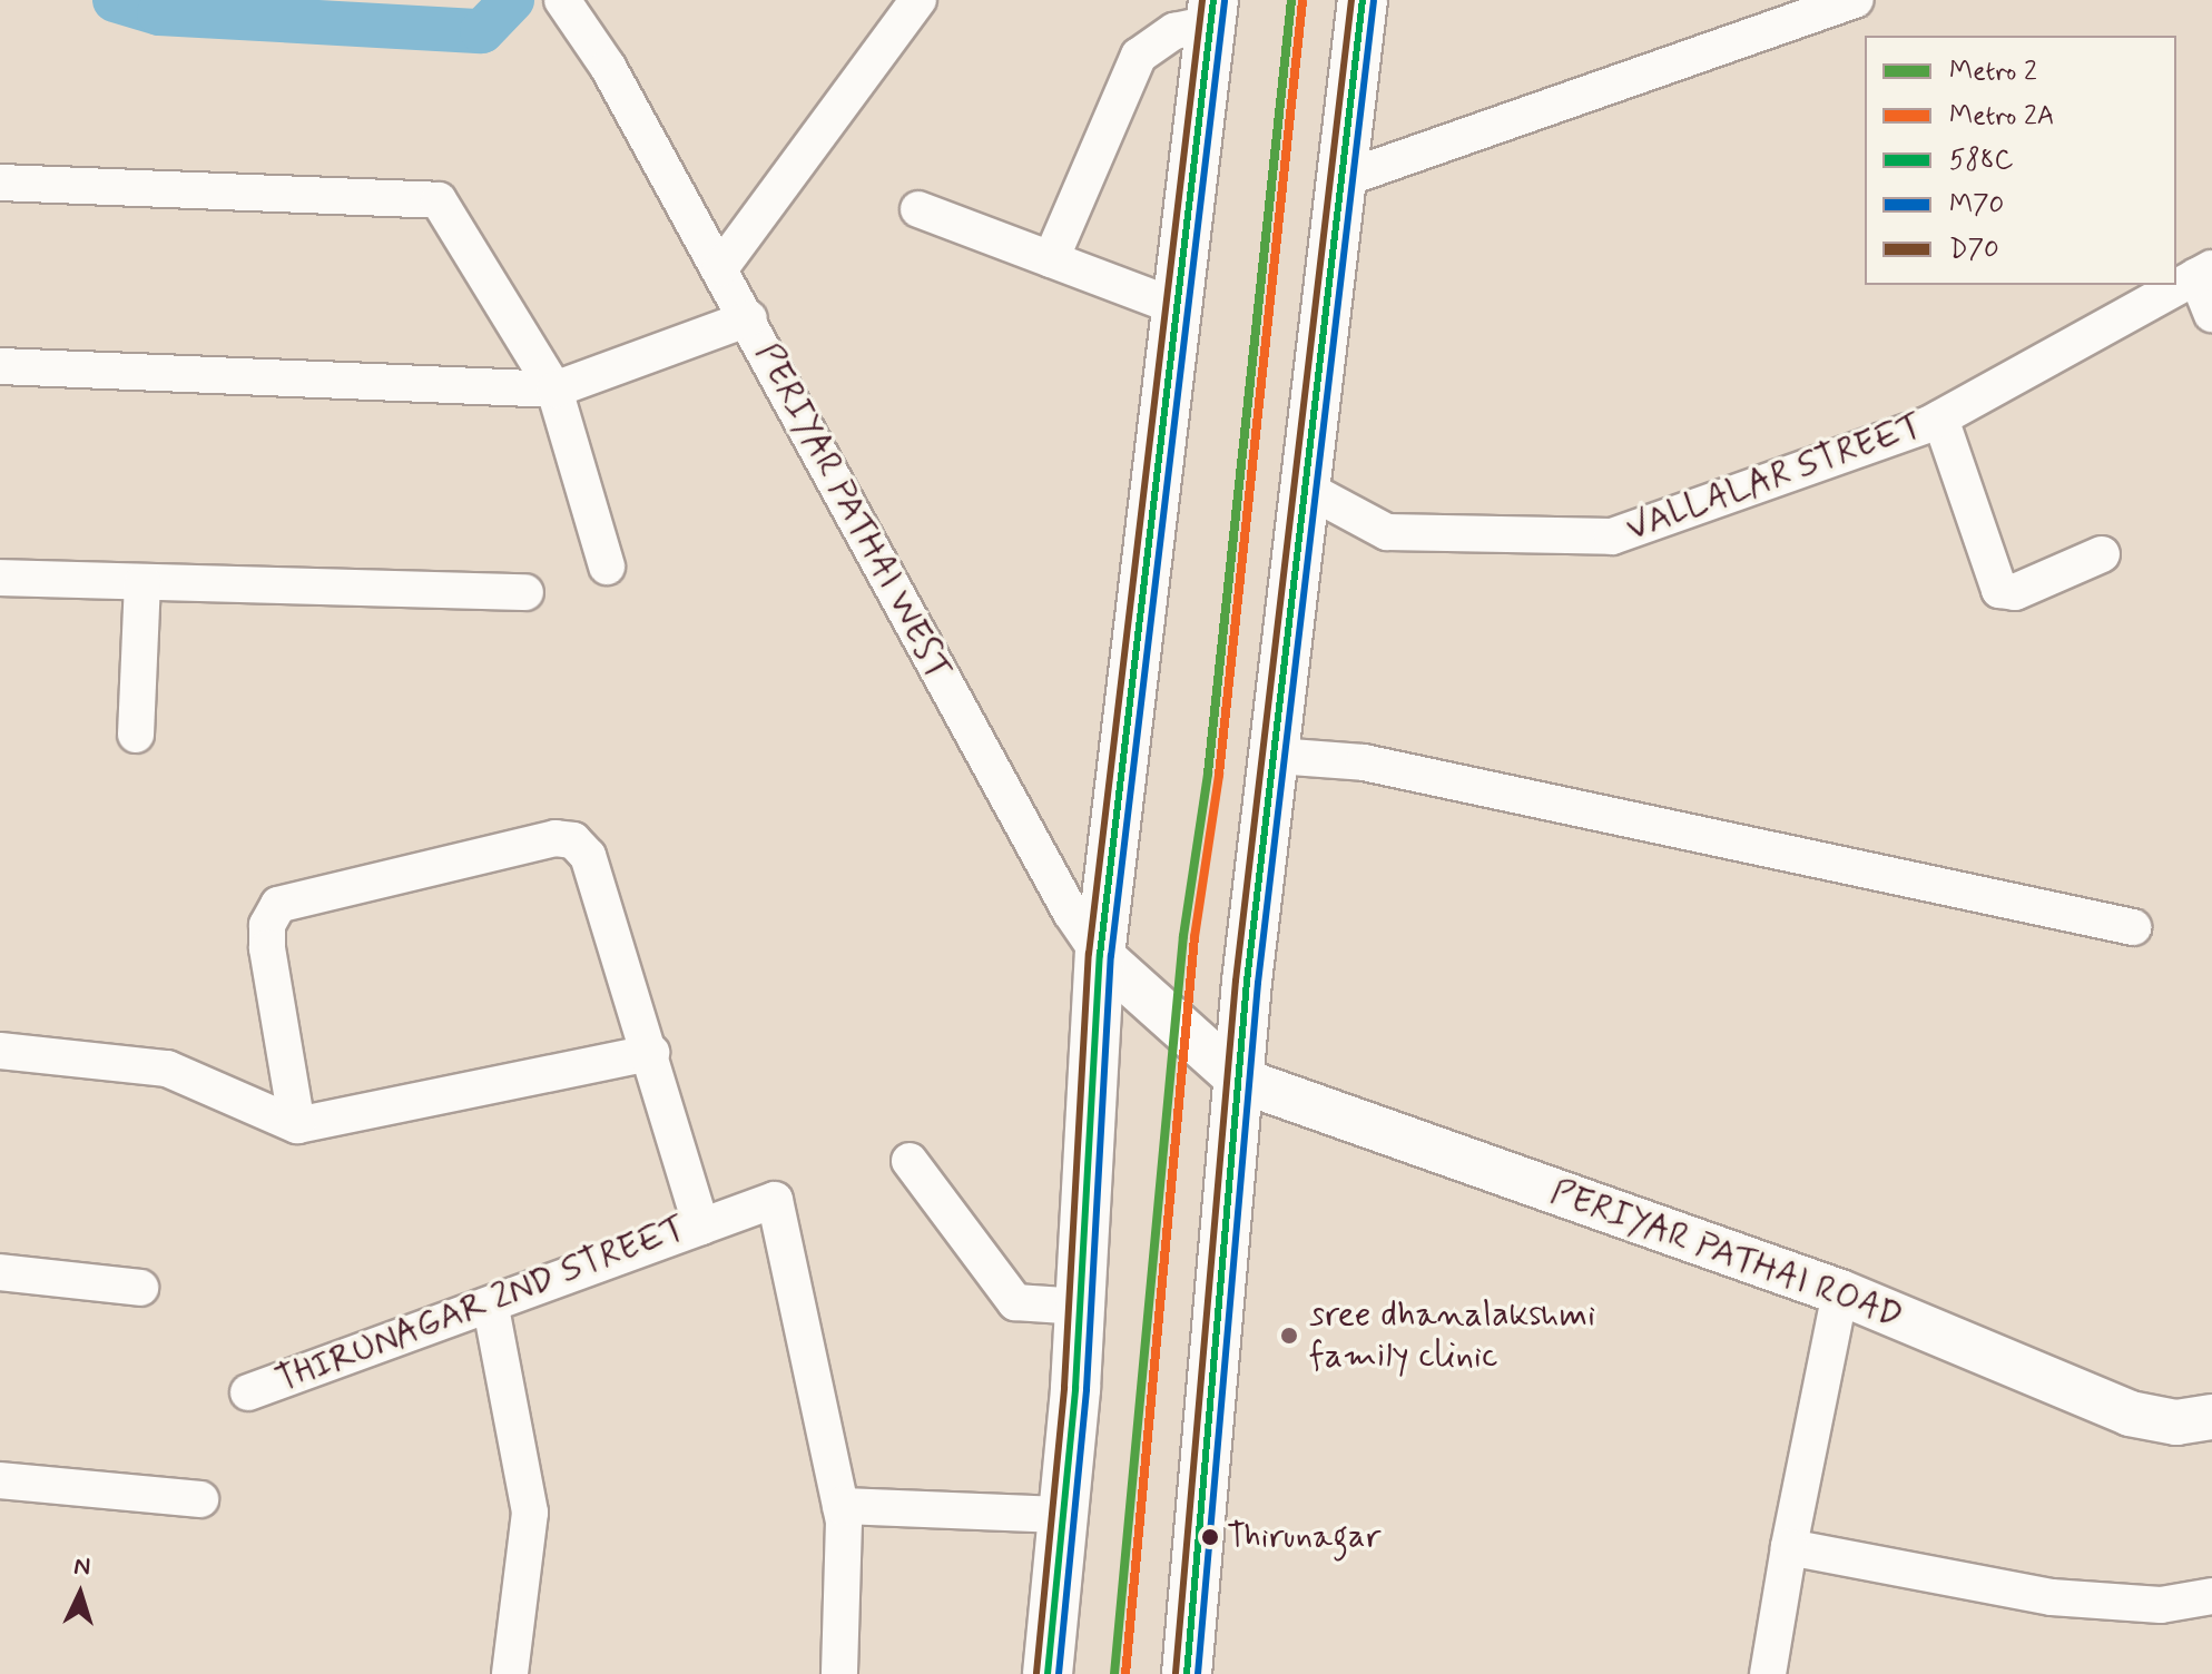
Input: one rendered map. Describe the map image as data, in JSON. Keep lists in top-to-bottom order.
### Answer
{
  "streets": {
    "street": [
      "VALLALAR STREET",
      "PERIYAR PATHAI WEST",
      "PERIYAR PATHAI ROAD",
      "THIRUNAGAR 2ND STREET"
    ]
  },
  "places": ["sree dhanalakshmi family clinic", "Thirunagar"],
  "lines": [
    "metro line 2",
    "transit line 588C",
    "transit line D70",
    "metro line 2A",
    "transit line M70"
  ],
  "legend": [
    "Metro 2",
    "Metro 2A",
    "588C",
    "M70",
    "D70"
  ],
  "north": "top"
}
